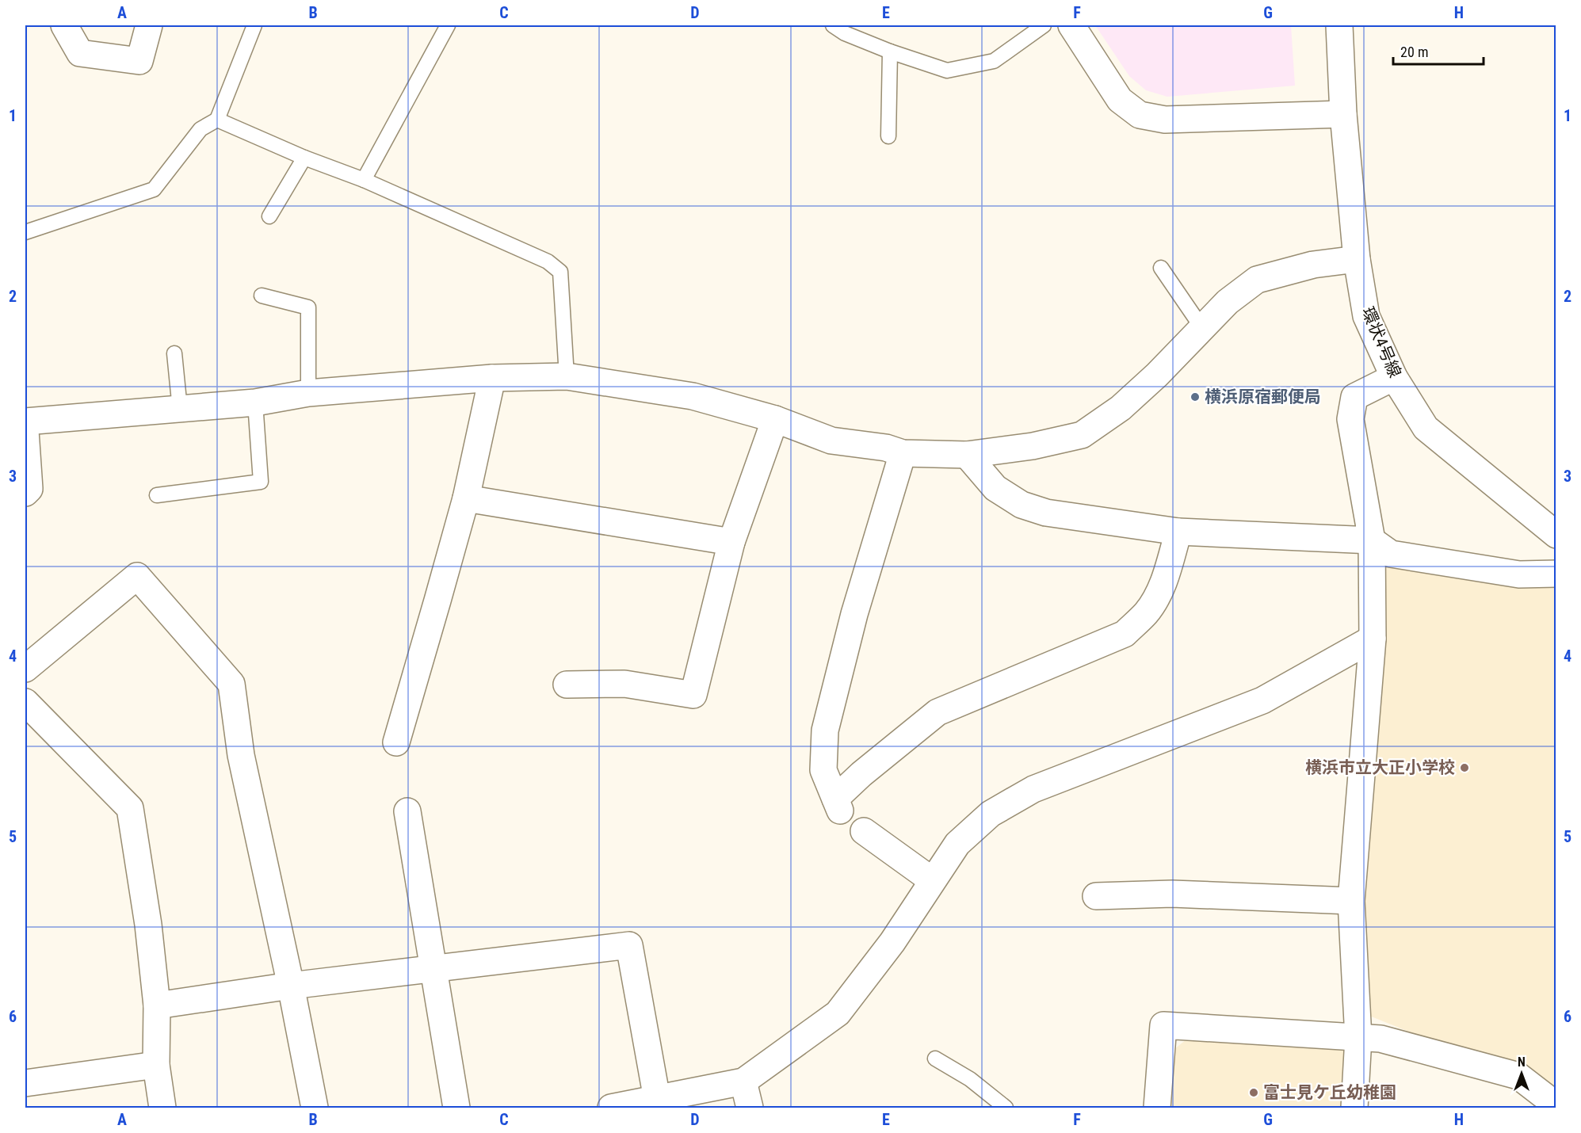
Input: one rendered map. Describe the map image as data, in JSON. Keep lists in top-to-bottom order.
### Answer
{
  "streets": {
    "street": ["環状4号線"]
  },
  "places": ["横浜原宿郵便局", "横浜市立大正小学校", "富士見ケ丘幼稚園"],
  "scale_bar": "20 m",
  "north": "top",
  "grid": {
    "columns": [
      "A",
      "B",
      "C",
      "D",
      "E",
      "F",
      "G",
      "H"
    ],
    "rows": [
      "1",
      "2",
      "3",
      "4",
      "5",
      "6"
    ]
  }
}
